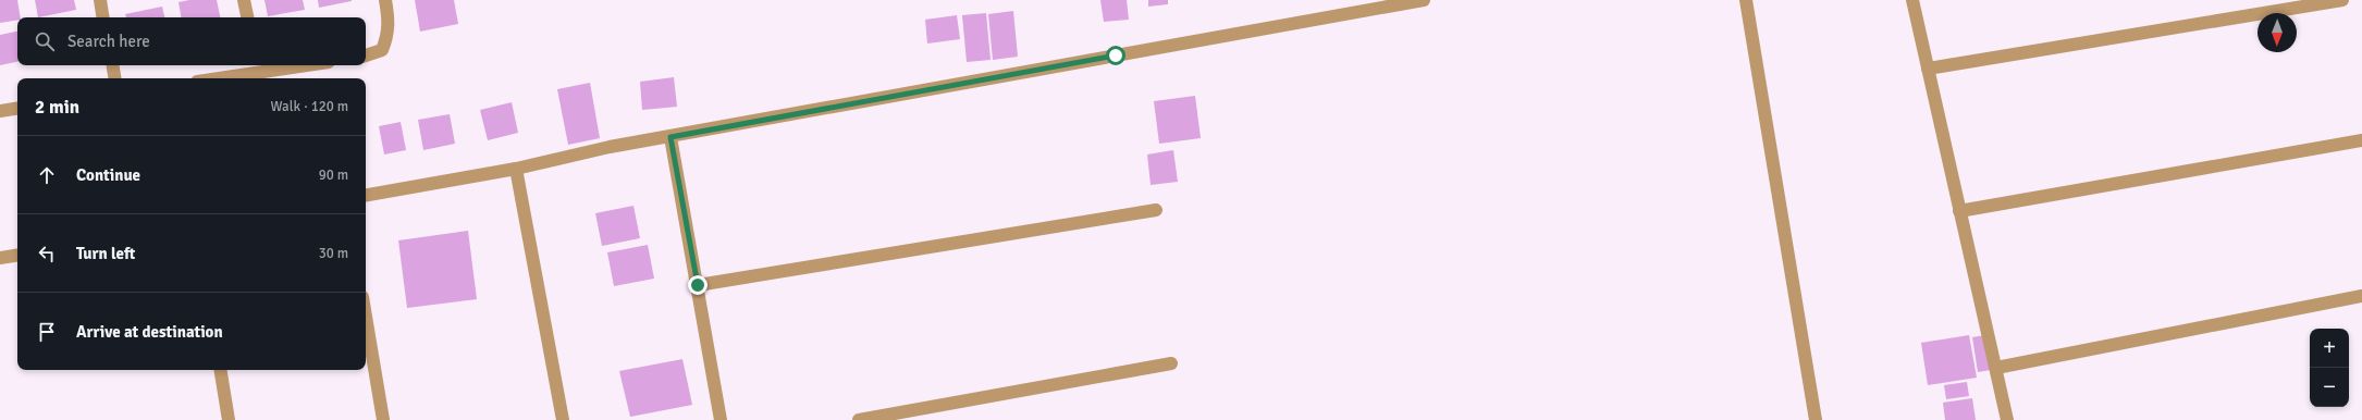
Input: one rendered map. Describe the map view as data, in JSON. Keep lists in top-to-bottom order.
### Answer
{
  "north": "bottom",
  "page": {
    "search": "Search here",
    "heading": ["2 min", "Walk · 120 m"],
    "list": [
      ["Continue", "90 m"],
      ["Turn left", "30 m"],
      "Arrive at destination"
    ],
    "map_buttons": ["+", "−"]
  }
}
